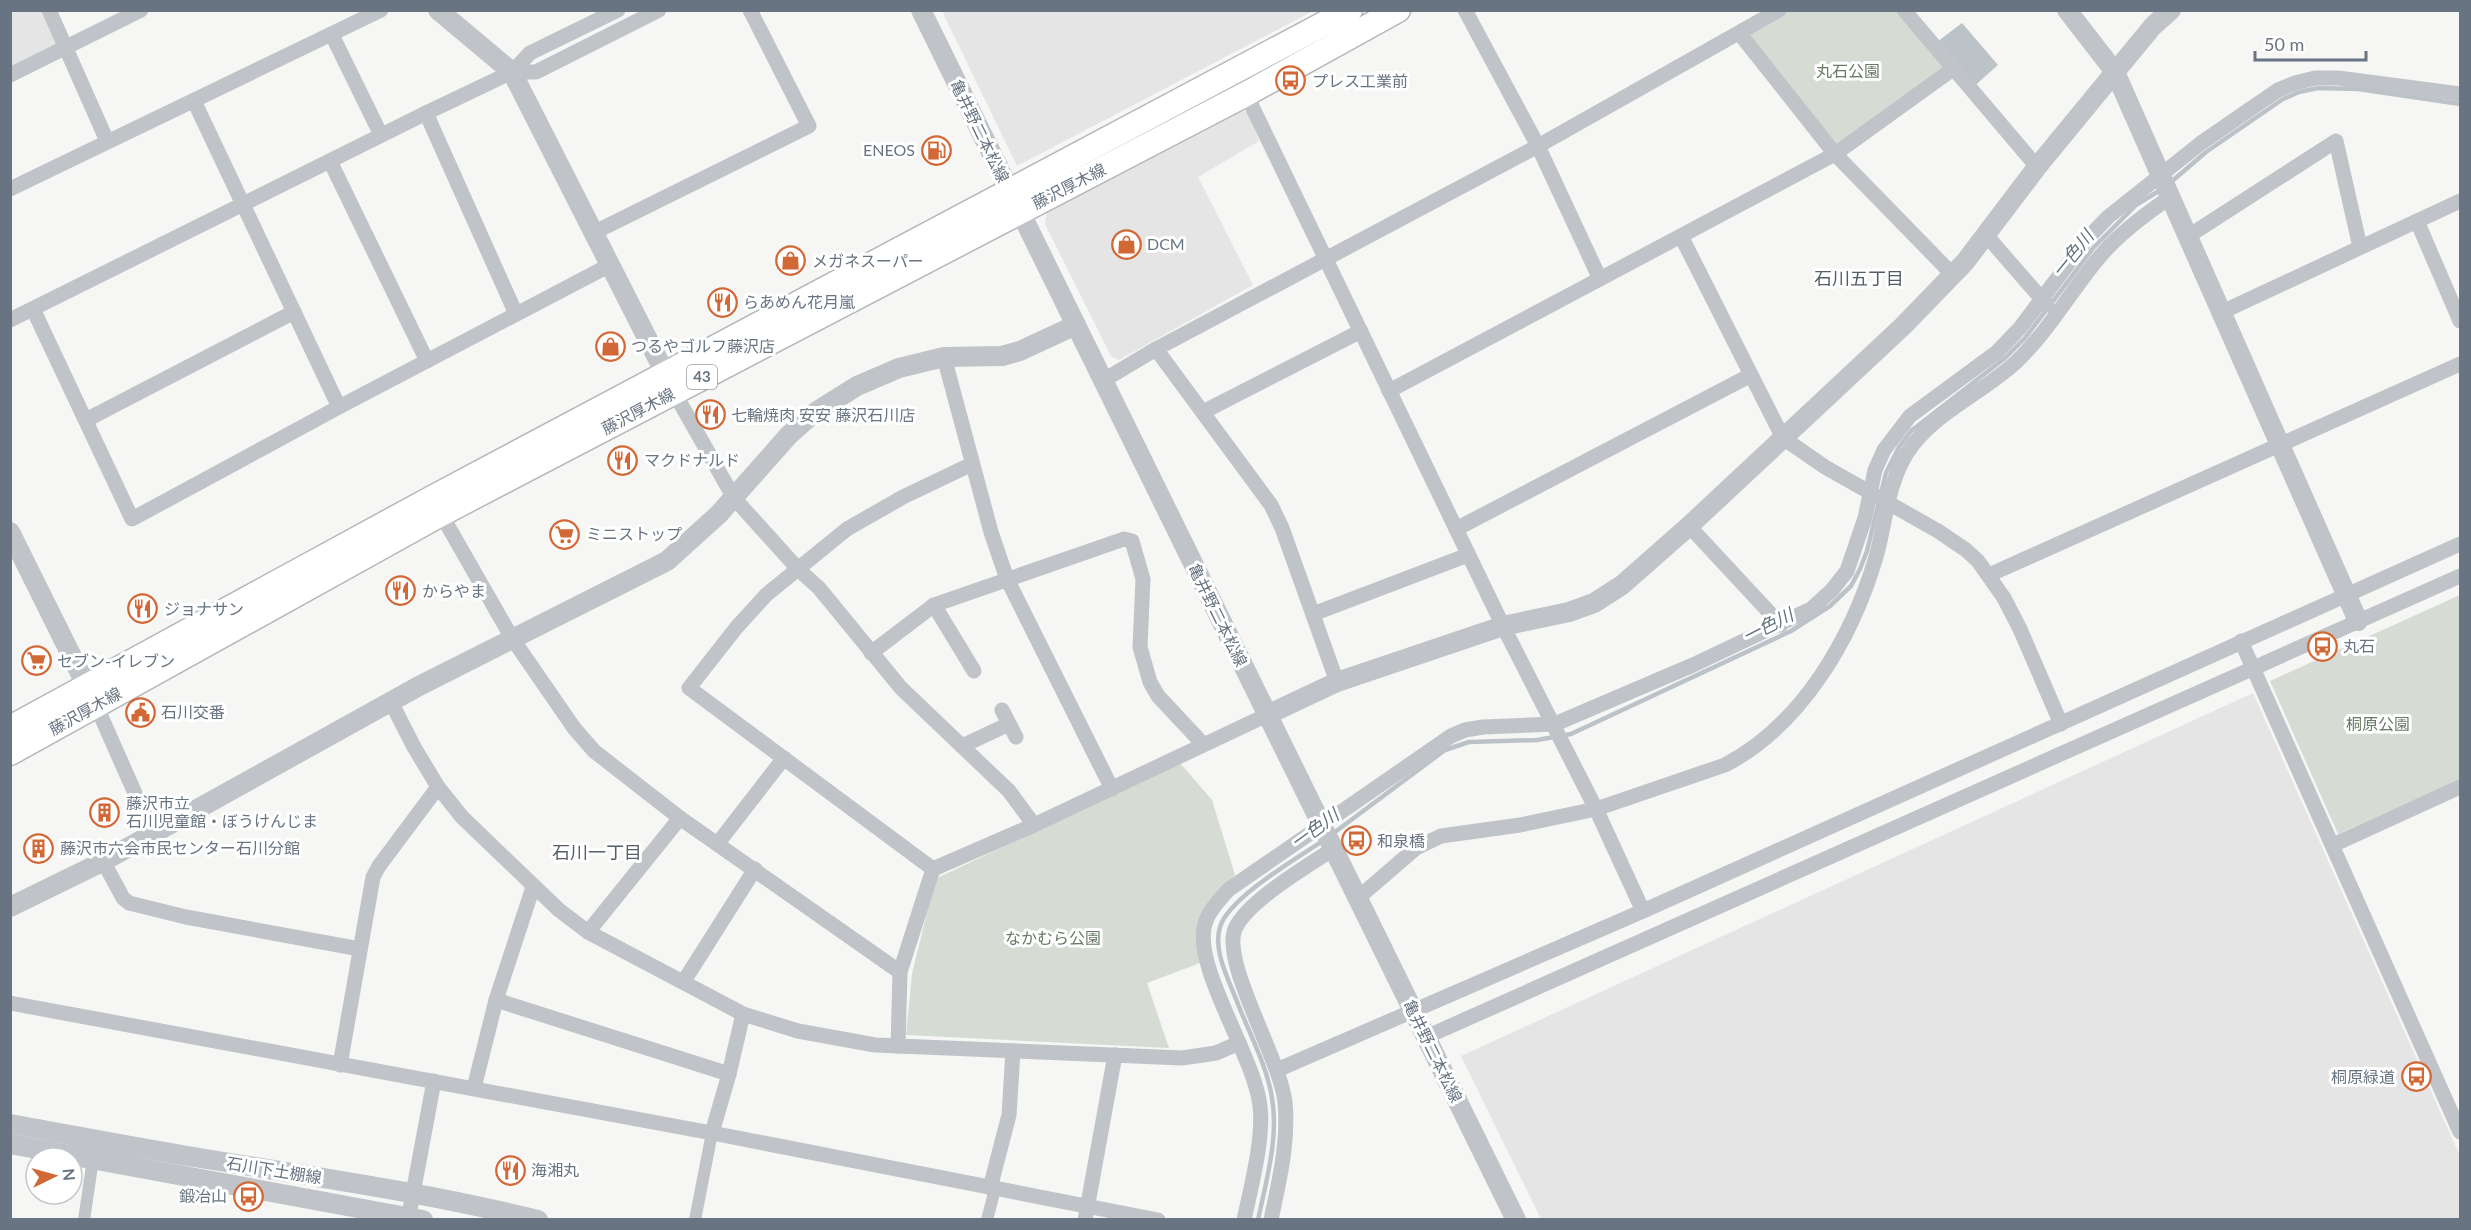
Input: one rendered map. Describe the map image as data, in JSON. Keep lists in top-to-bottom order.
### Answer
{
  "streets": {
    "main road": ["藤沢厚木線", "43"],
    "street": ["亀井野二本松線", "石川下土棚線"]
  },
  "crossings": [
    ["亀井野二本松線", "藤沢厚木線"]
  ],
  "districts": ["石川五丁目", "石川一丁目"],
  "water": ["一色川"],
  "parks": ["丸石公園", "桐原公園", "なかむら公園"],
  "places": {
    "bus stop": [
      "プレス工業前",
      "丸石",
      "和泉橋",
      "桐原緑道",
      "鍛冶山"
    ],
    "fuel station": ["ENEOS"],
    "shop": ["DCM", "メガネスーパー", "つるやゴルフ藤沢店"],
    "restaurant": [
      "らあめん花月嵐",
      "七輪焼肉 安安 藤沢石川店",
      "マクドナルド",
      "からやま",
      "ジョナサン",
      "海湘丸"
    ],
    "supermarket": ["ミニストップ", "セブン-イレブン"],
    "public building": ["石川交番"],
    "building": ["藤沢市立 石川児童館・ぼうけんじま", "藤沢市六会市民センター石川分館"]
  },
  "scale_bar": "50 m",
  "north": "right"
}
